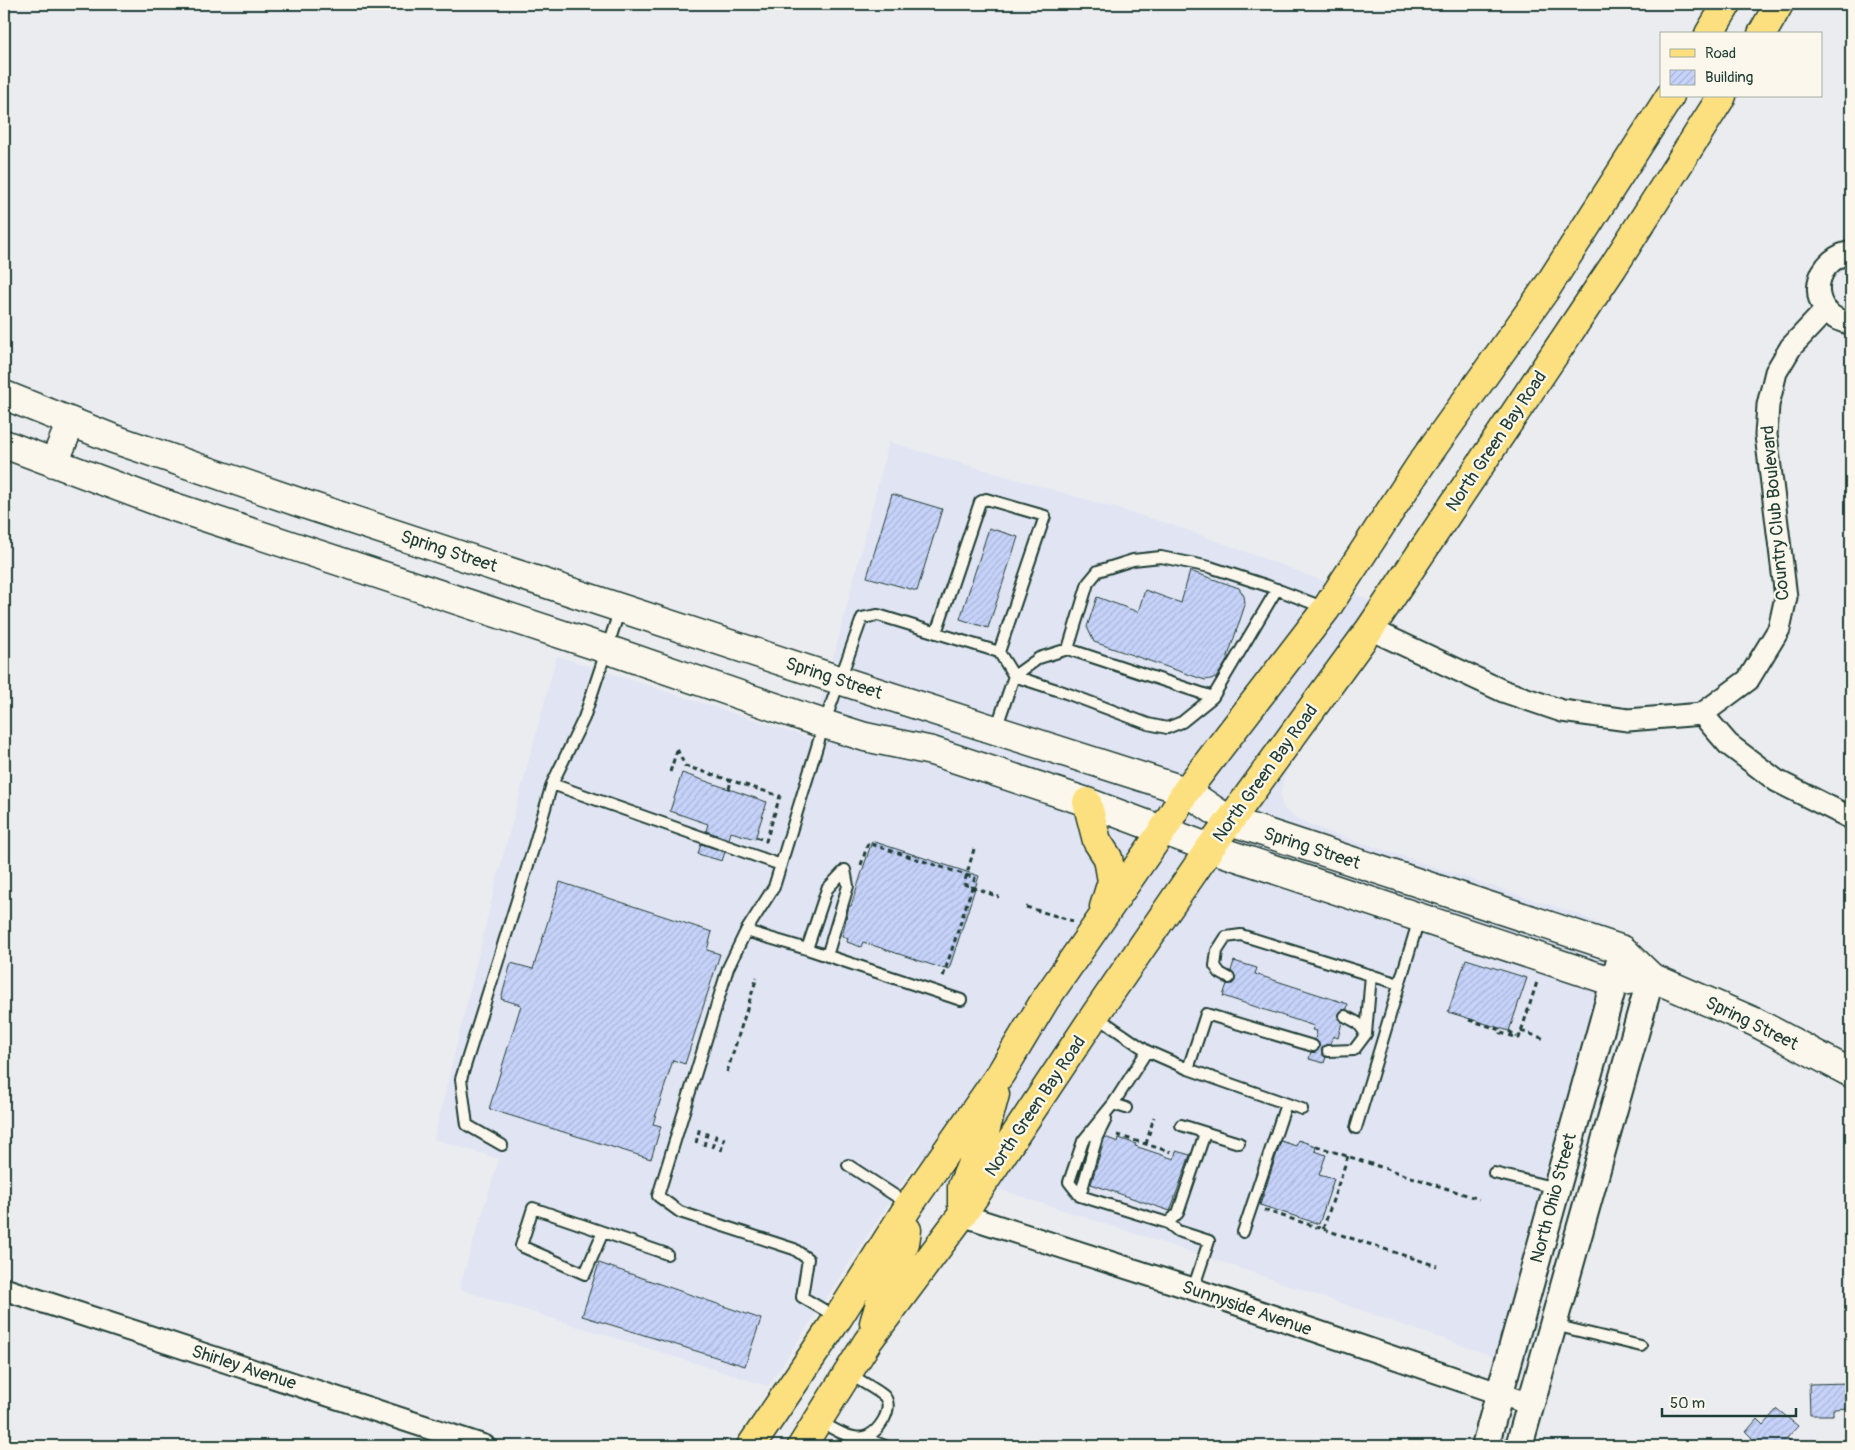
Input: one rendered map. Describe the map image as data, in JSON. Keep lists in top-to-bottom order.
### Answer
{
  "streets": {
    "main road": ["North Green Bay Road", "Spring Street"],
    "street": [
      "Country Club Boulevard",
      "North Ohio Street",
      "Sunnyside Avenue",
      "Shirley Avenue"
    ]
  },
  "crossings": [
    ["North Green Bay Road", "Spring Street"],
    ["North Green Bay Road", "Sunnyside Avenue"],
    ["Spring Street", "North Ohio Street"],
    ["North Ohio Street", "Sunnyside Avenue"]
  ],
  "legend": ["Road", "Building"],
  "scale_bar": "50 m"
}
